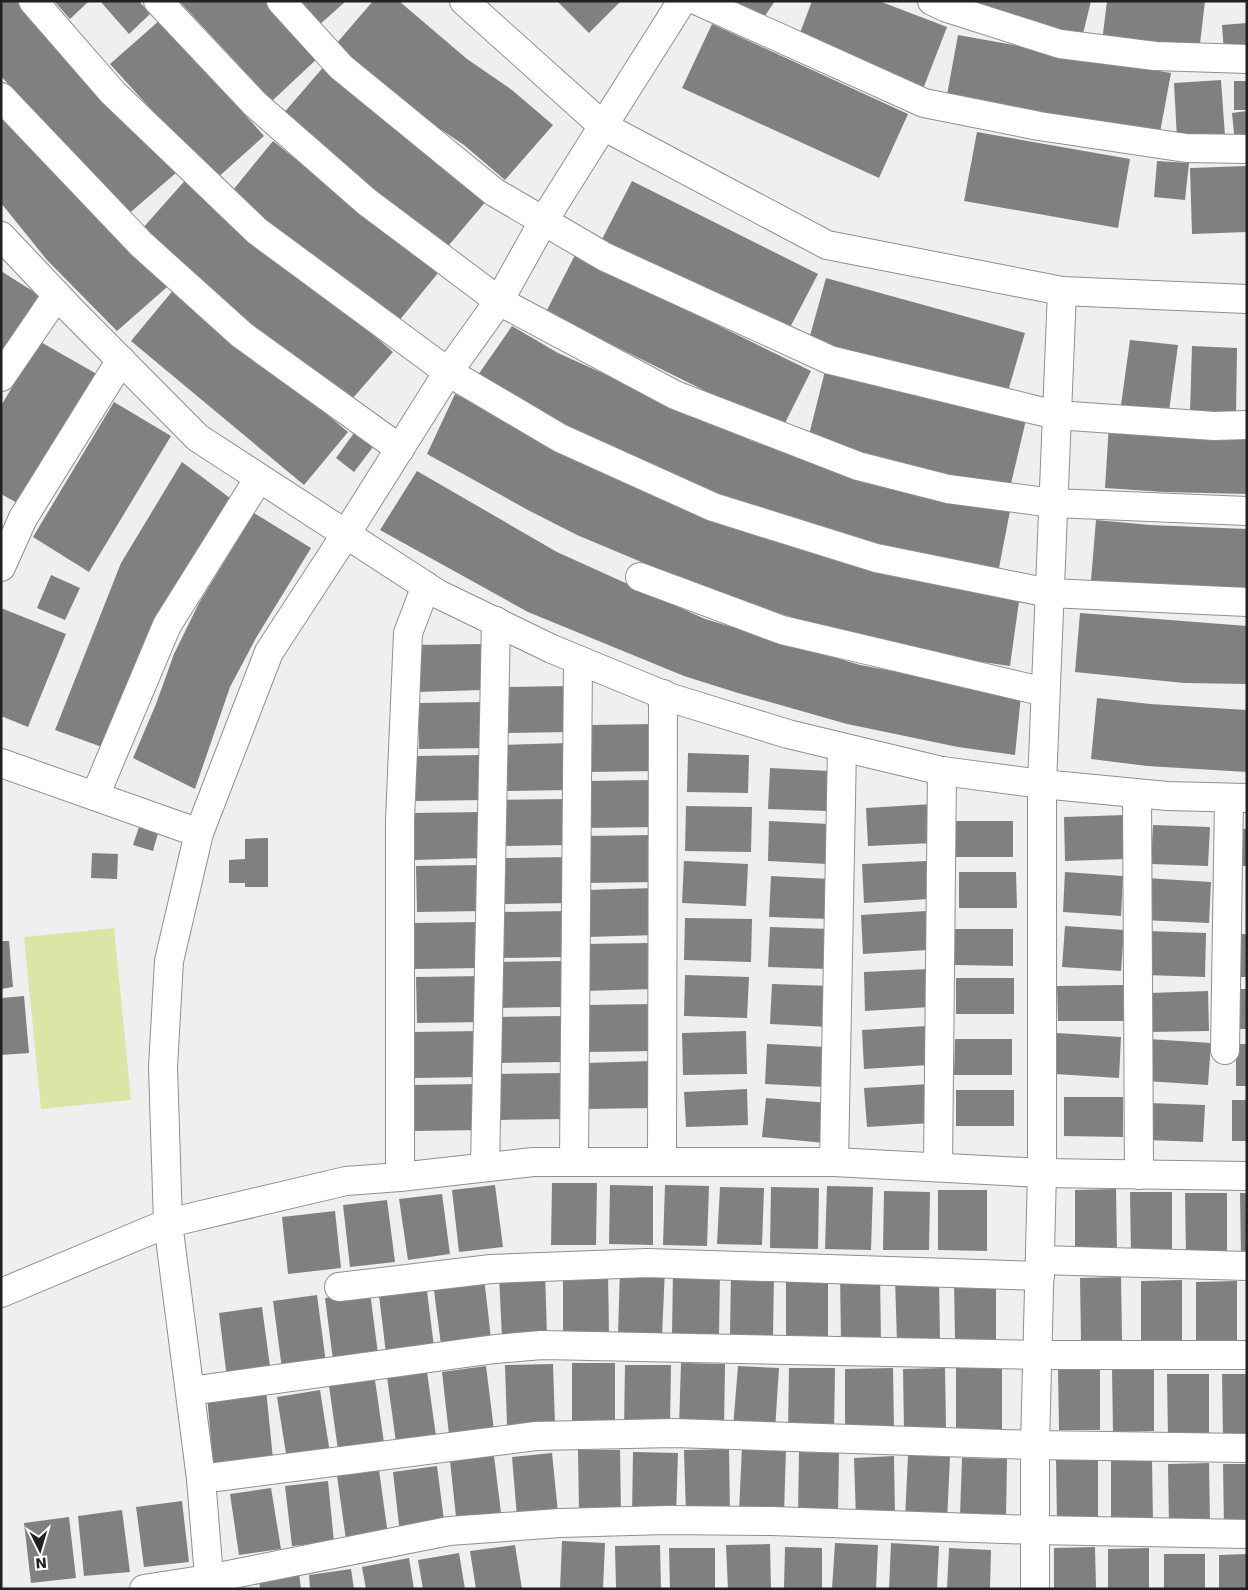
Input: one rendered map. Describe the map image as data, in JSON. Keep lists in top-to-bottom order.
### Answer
{
  "north": "bottom"
}
